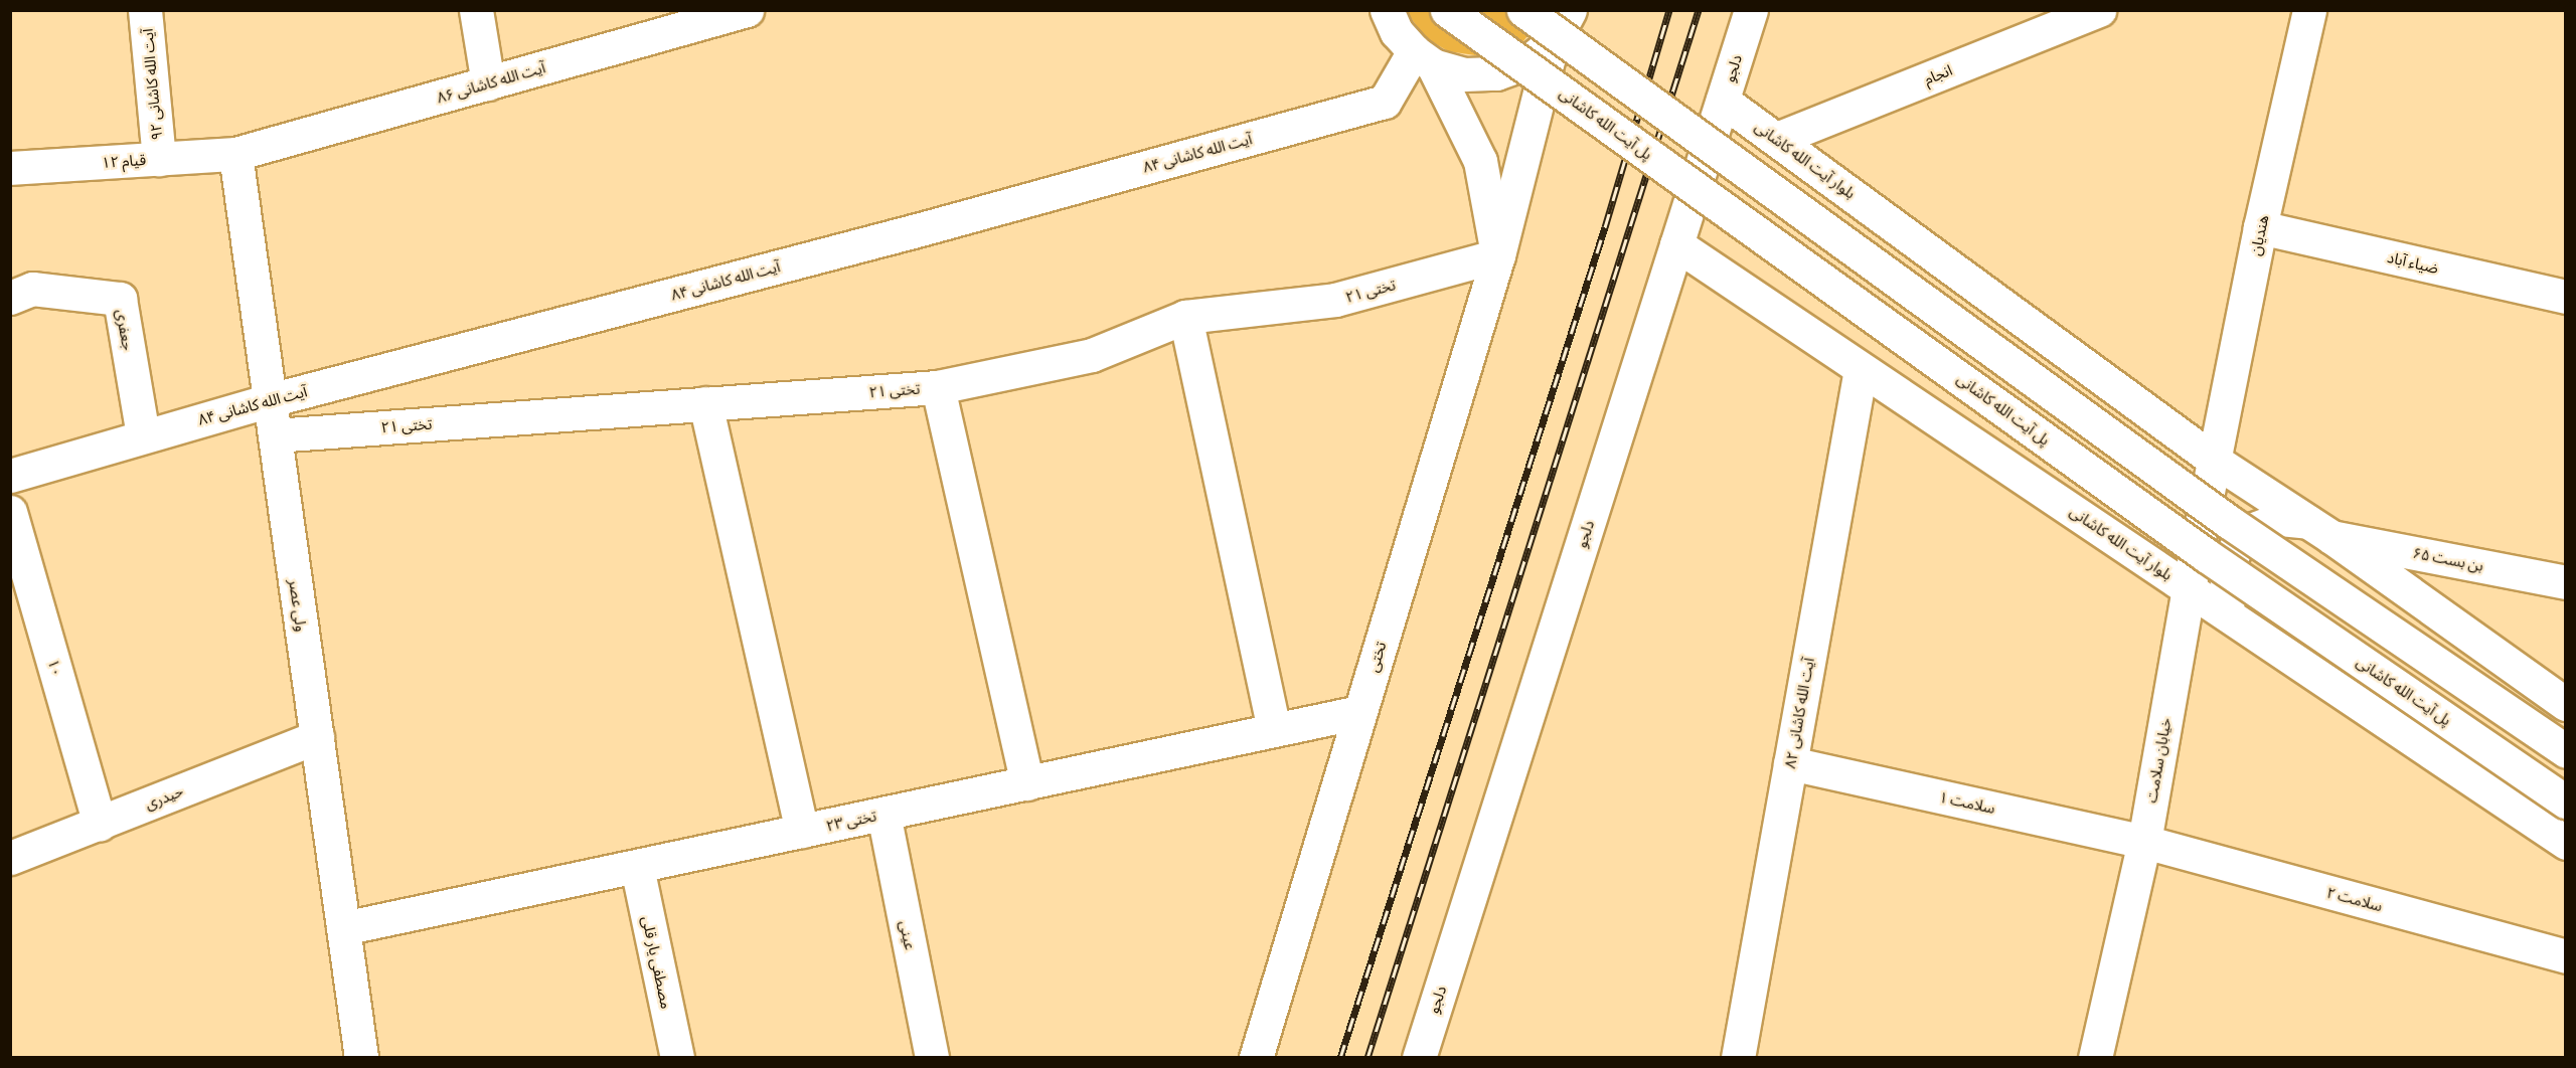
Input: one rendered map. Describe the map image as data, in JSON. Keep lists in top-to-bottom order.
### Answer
{
  "streets": {
    "street": [
      "دلجو",
      "انجام",
      "آیت الله کاشانی ۸۶",
      "آیت الله کاشانی ۹۲",
      "پل آیت الله کاشانی",
      "آیت الله کاشانی ۸۴",
      "بلوار آیت الله کاشانی",
      "۱۲ قیام",
      "هندیان",
      "ضیاء آباد",
      "تختی ۲۱",
      "جعفری",
      "بن بست ۶۵",
      "ولی عصر",
      "تختی",
      "۱۰",
      "آیت الله کاشانی ۸۲",
      "خیابان سلامت",
      "حیدری",
      "سلامت ۱",
      "تختی ۲۳",
      "سلامت ۲",
      "عینی",
      "مصطفی یار قلی"
    ]
  },
  "crossings": [
    ["دلجو", "بلوار آیت الله کاشانی"],
    ["انجام", "بلوار آیت الله کاشانی"],
    ["آیت الله کاشانی ۸۶", "۱۲ قیام"],
    ["آیت الله کاشانی ۸۶", "ولی عصر"],
    ["آیت الله کاشانی ۹۲", "۱۲ قیام"],
    ["آیت الله کاشانی ۸۴", "جعفری"],
    ["آیت الله کاشانی ۸۴", "ولی عصر"],
    ["بلوار آیت الله کاشانی", "هندیان"],
    ["بلوار آیت الله کاشانی", "بن بست ۶۵"],
    ["بلوار آیت الله کاشانی", "آیت الله کاشانی ۸۲"],
    ["بلوار آیت الله کاشانی", "خیابان سلامت"],
    ["۱۲ قیام", "ولی عصر"],
    ["هندیان", "ضیاء آباد"],
    ["هندیان", "خیابان سلامت"],
    ["تختی ۲۱", "ولی عصر"],
    ["تختی ۲۱", "تختی"],
    ["ولی عصر", "حیدری"],
    ["ولی عصر", "تختی ۲۳"],
    ["تختی", "تختی ۲۳"],
    ["۱۰", "حیدری"],
    ["آیت الله کاشانی ۸۲", "سلامت ۱"],
    ["خیابان سلامت", "سلامت ۱"],
    ["خیابان سلامت", "سلامت ۲"],
    ["سلامت ۱", "سلامت ۲"],
    ["تختی ۲۳", "عینی"],
    ["تختی ۲۳", "مصطفی یار قلی"]
  ]
}
